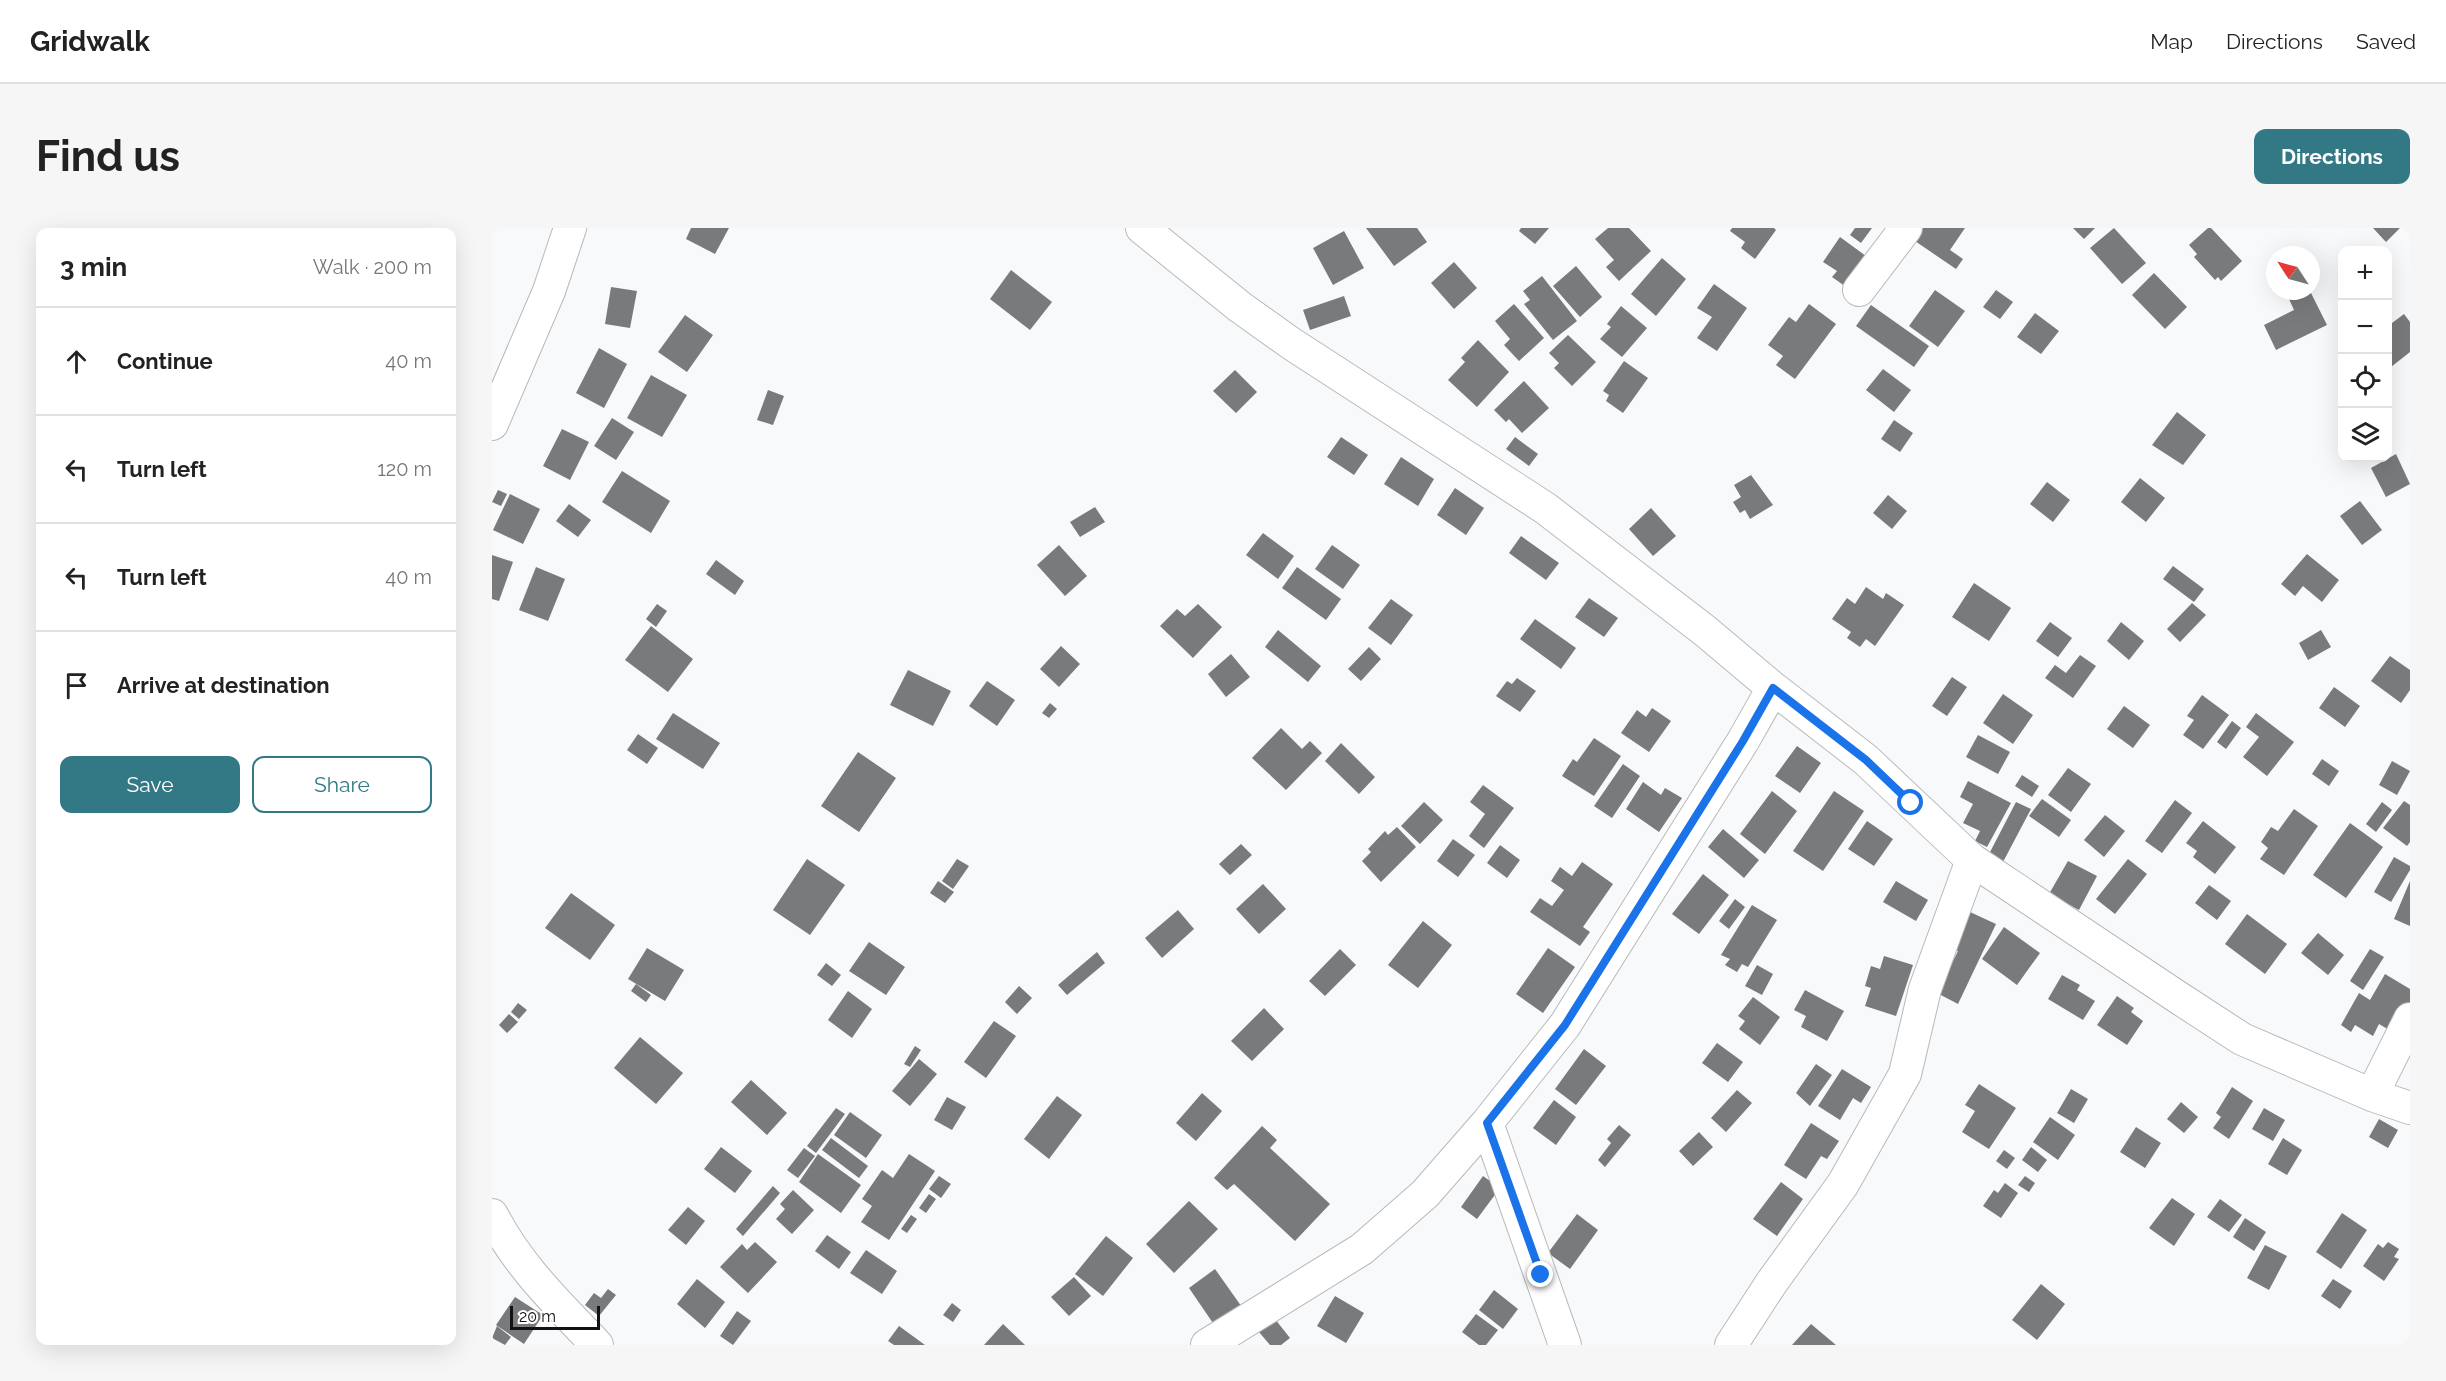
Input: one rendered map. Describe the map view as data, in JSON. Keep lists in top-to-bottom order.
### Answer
{
  "scale_bar": "20 m",
  "north": "top left",
  "page": {
    "header": "Gridwalk",
    "nav": ["Map", "Directions", "Saved"],
    "buttons": [
      "Directions",
      ["Save", "Share"]
    ],
    "title": "Find us",
    "heading": ["3 min", "Walk · 200 m"],
    "map_buttons": ["+", "−"],
    "list": [
      ["Continue", "40 m"],
      ["Turn left", "120 m"],
      ["Turn left", "40 m"],
      "Arrive at destination"
    ],
    "scale": "20 m"
  }
}
